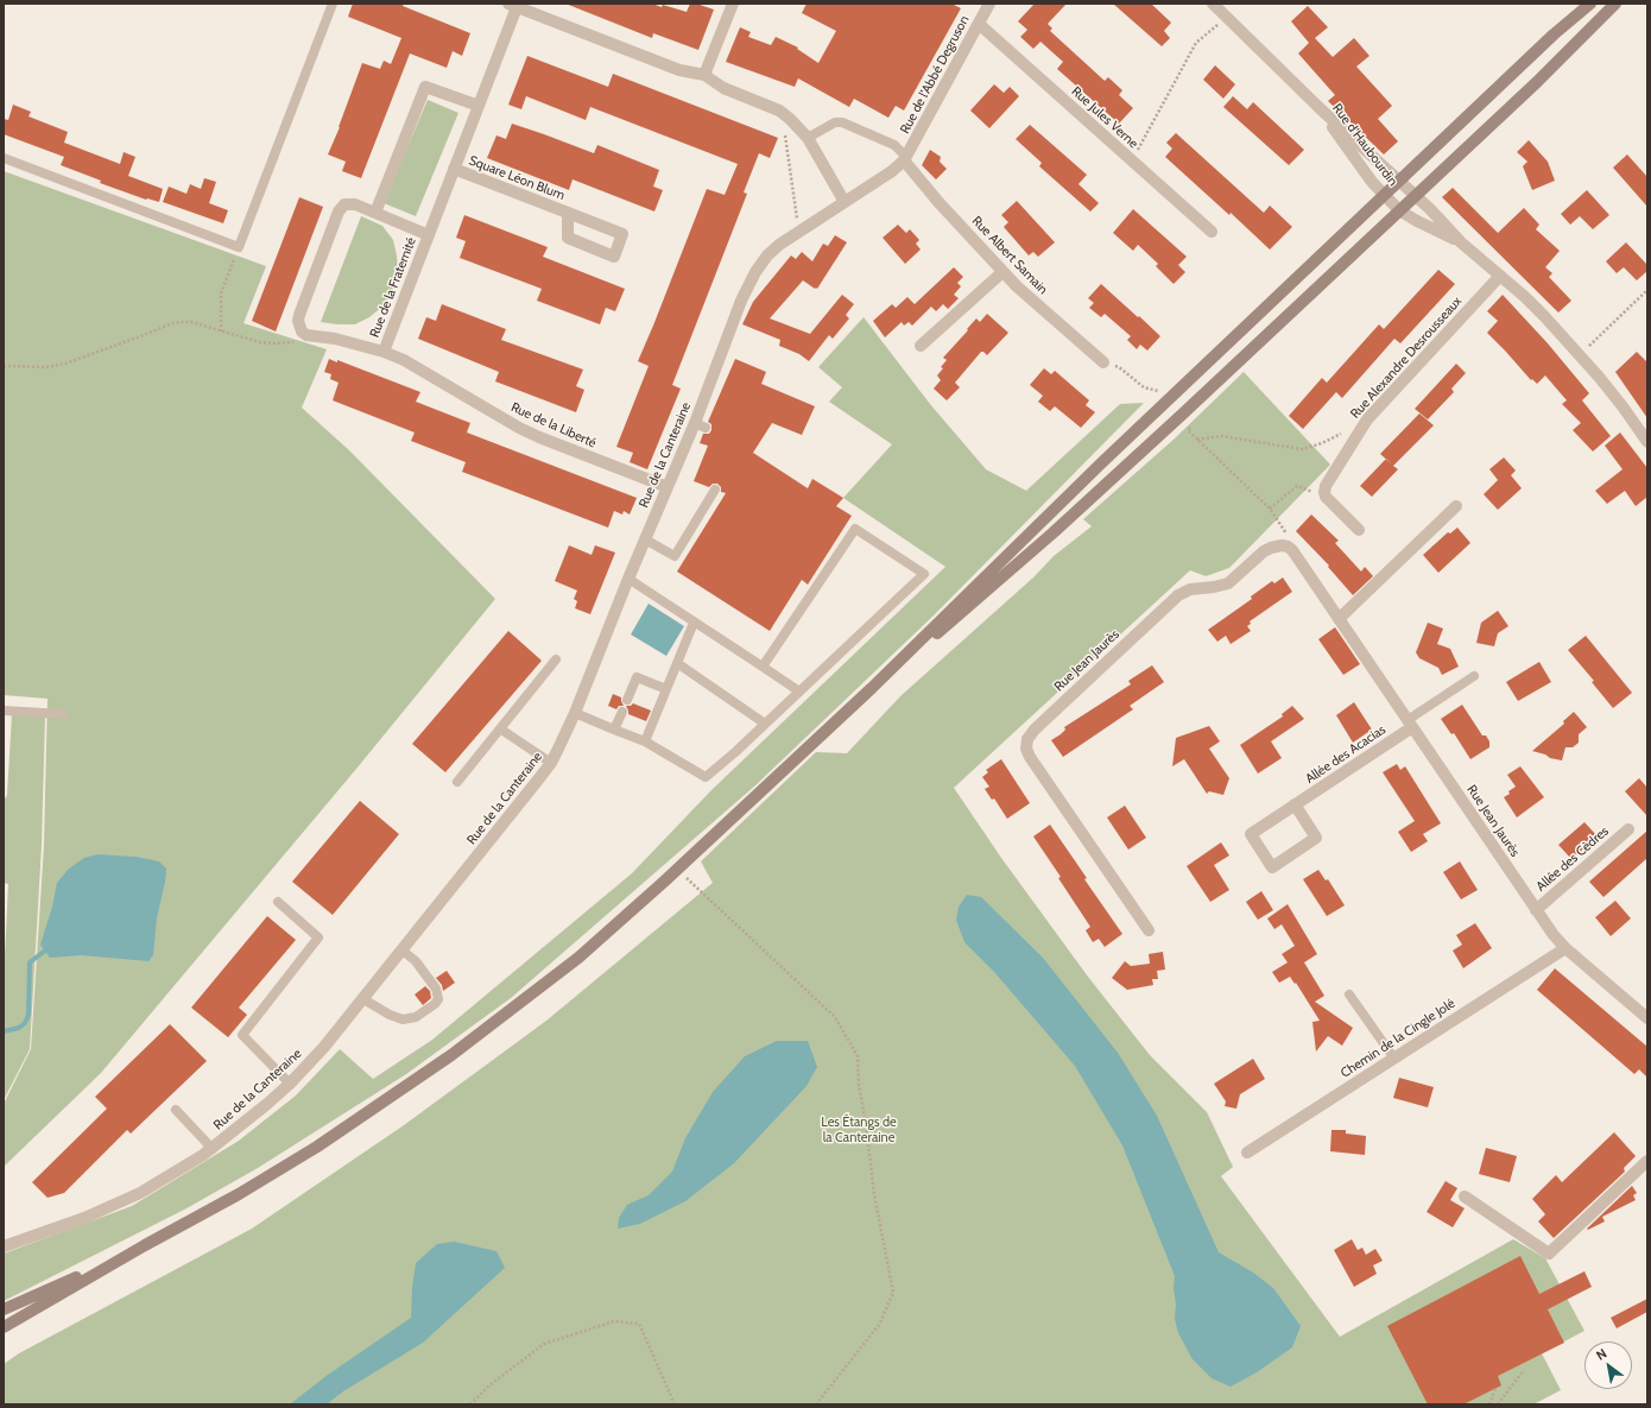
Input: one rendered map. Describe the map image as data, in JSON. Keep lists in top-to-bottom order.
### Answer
{
  "streets": {
    "street": [
      "Rue de l'Abbé Degruson",
      "Rue Jules Verne",
      "Rue d'Haubourdin",
      "Square Léon Blum",
      "Rue Albert Samain",
      "Rue de la Fraternité",
      "Rue Alexandre Desrousseaux",
      "Rue de la Liberté",
      "Rue de la Canteraine",
      "Rue Jean Jaurès",
      "Allée des Acacias",
      "Allée des Cèdres",
      "Chemin de la Cingle Jolé"
    ]
  },
  "crossings": [
    ["Rue de l'Abbé Degruson", "Rue Jules Verne"],
    ["Rue de l'Abbé Degruson", "Rue Albert Samain"],
    ["Rue de l'Abbé Degruson", "Rue de la Canteraine"],
    ["Rue d'Haubourdin", "Rue Alexandre Desrousseaux"],
    ["Square Léon Blum", "Rue de la Fraternité"],
    ["Rue Albert Samain", "Rue de la Canteraine"],
    ["Rue de la Fraternité", "Rue de la Liberté"],
    ["Rue de la Liberté", "Rue de la Canteraine"],
    ["Rue Jean Jaurès", "Allée des Acacias"],
    ["Rue Jean Jaurès", "Allée des Cèdres"],
    ["Rue Jean Jaurès", "Chemin de la Cingle Jolé"]
  ],
  "parks": ["Les Étangs de la Canteraine"],
  "north": "top left"
}
